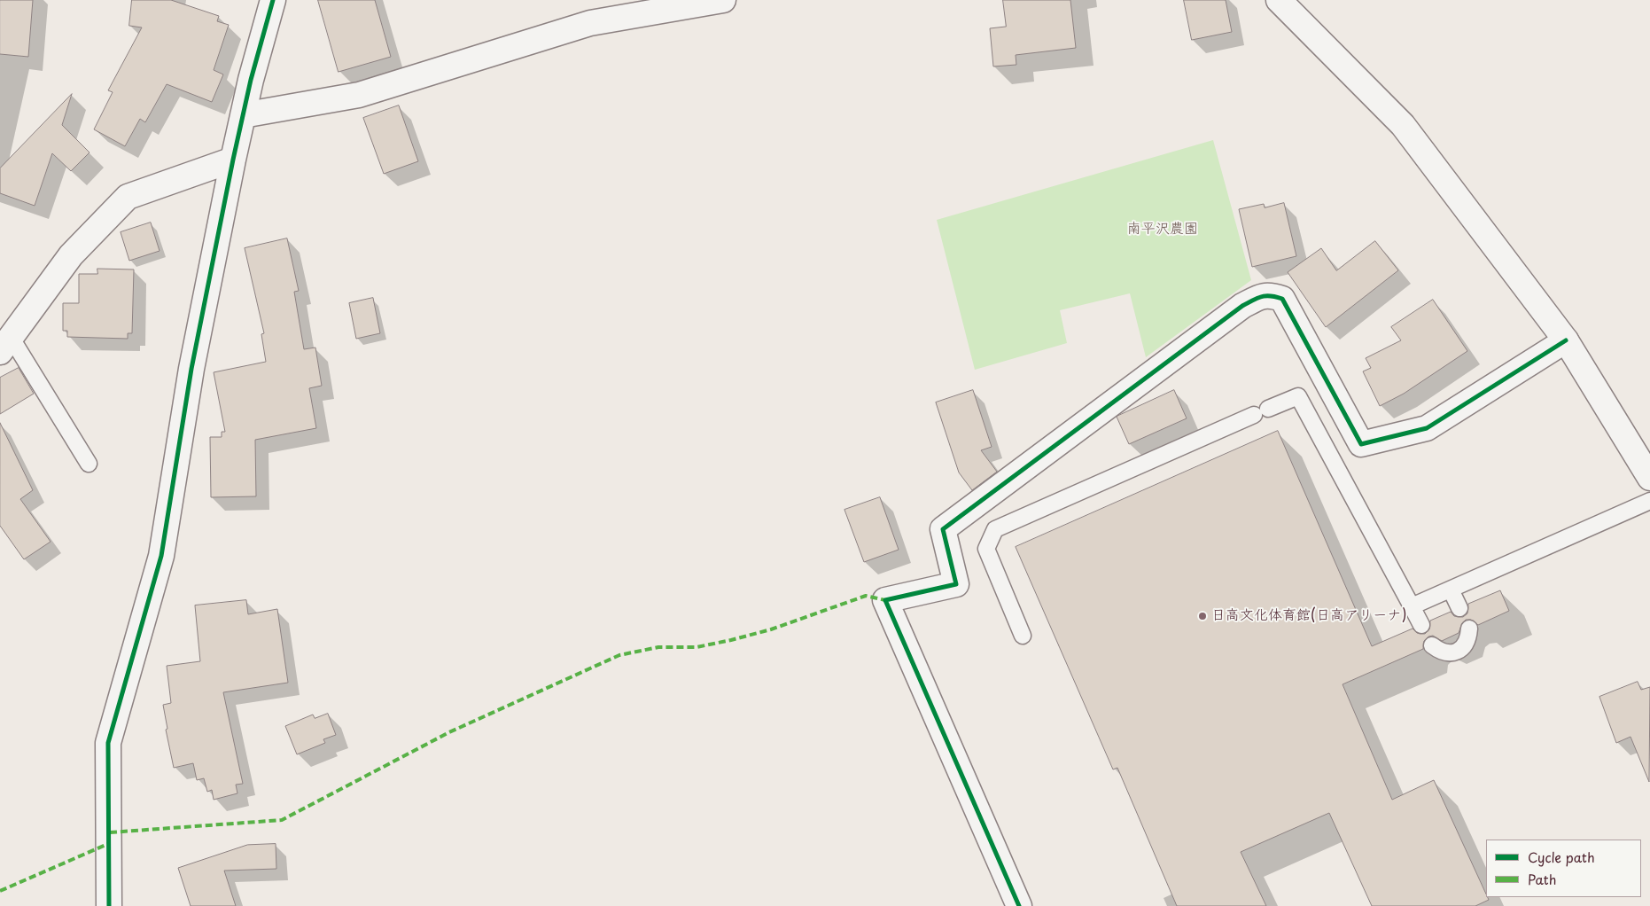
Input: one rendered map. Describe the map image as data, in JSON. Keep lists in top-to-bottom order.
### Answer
{
  "parks": ["南平沢農園"],
  "places": ["日高文化体育館(日高アリーナ)"],
  "legend": ["Cycle path", "Path"]
}
